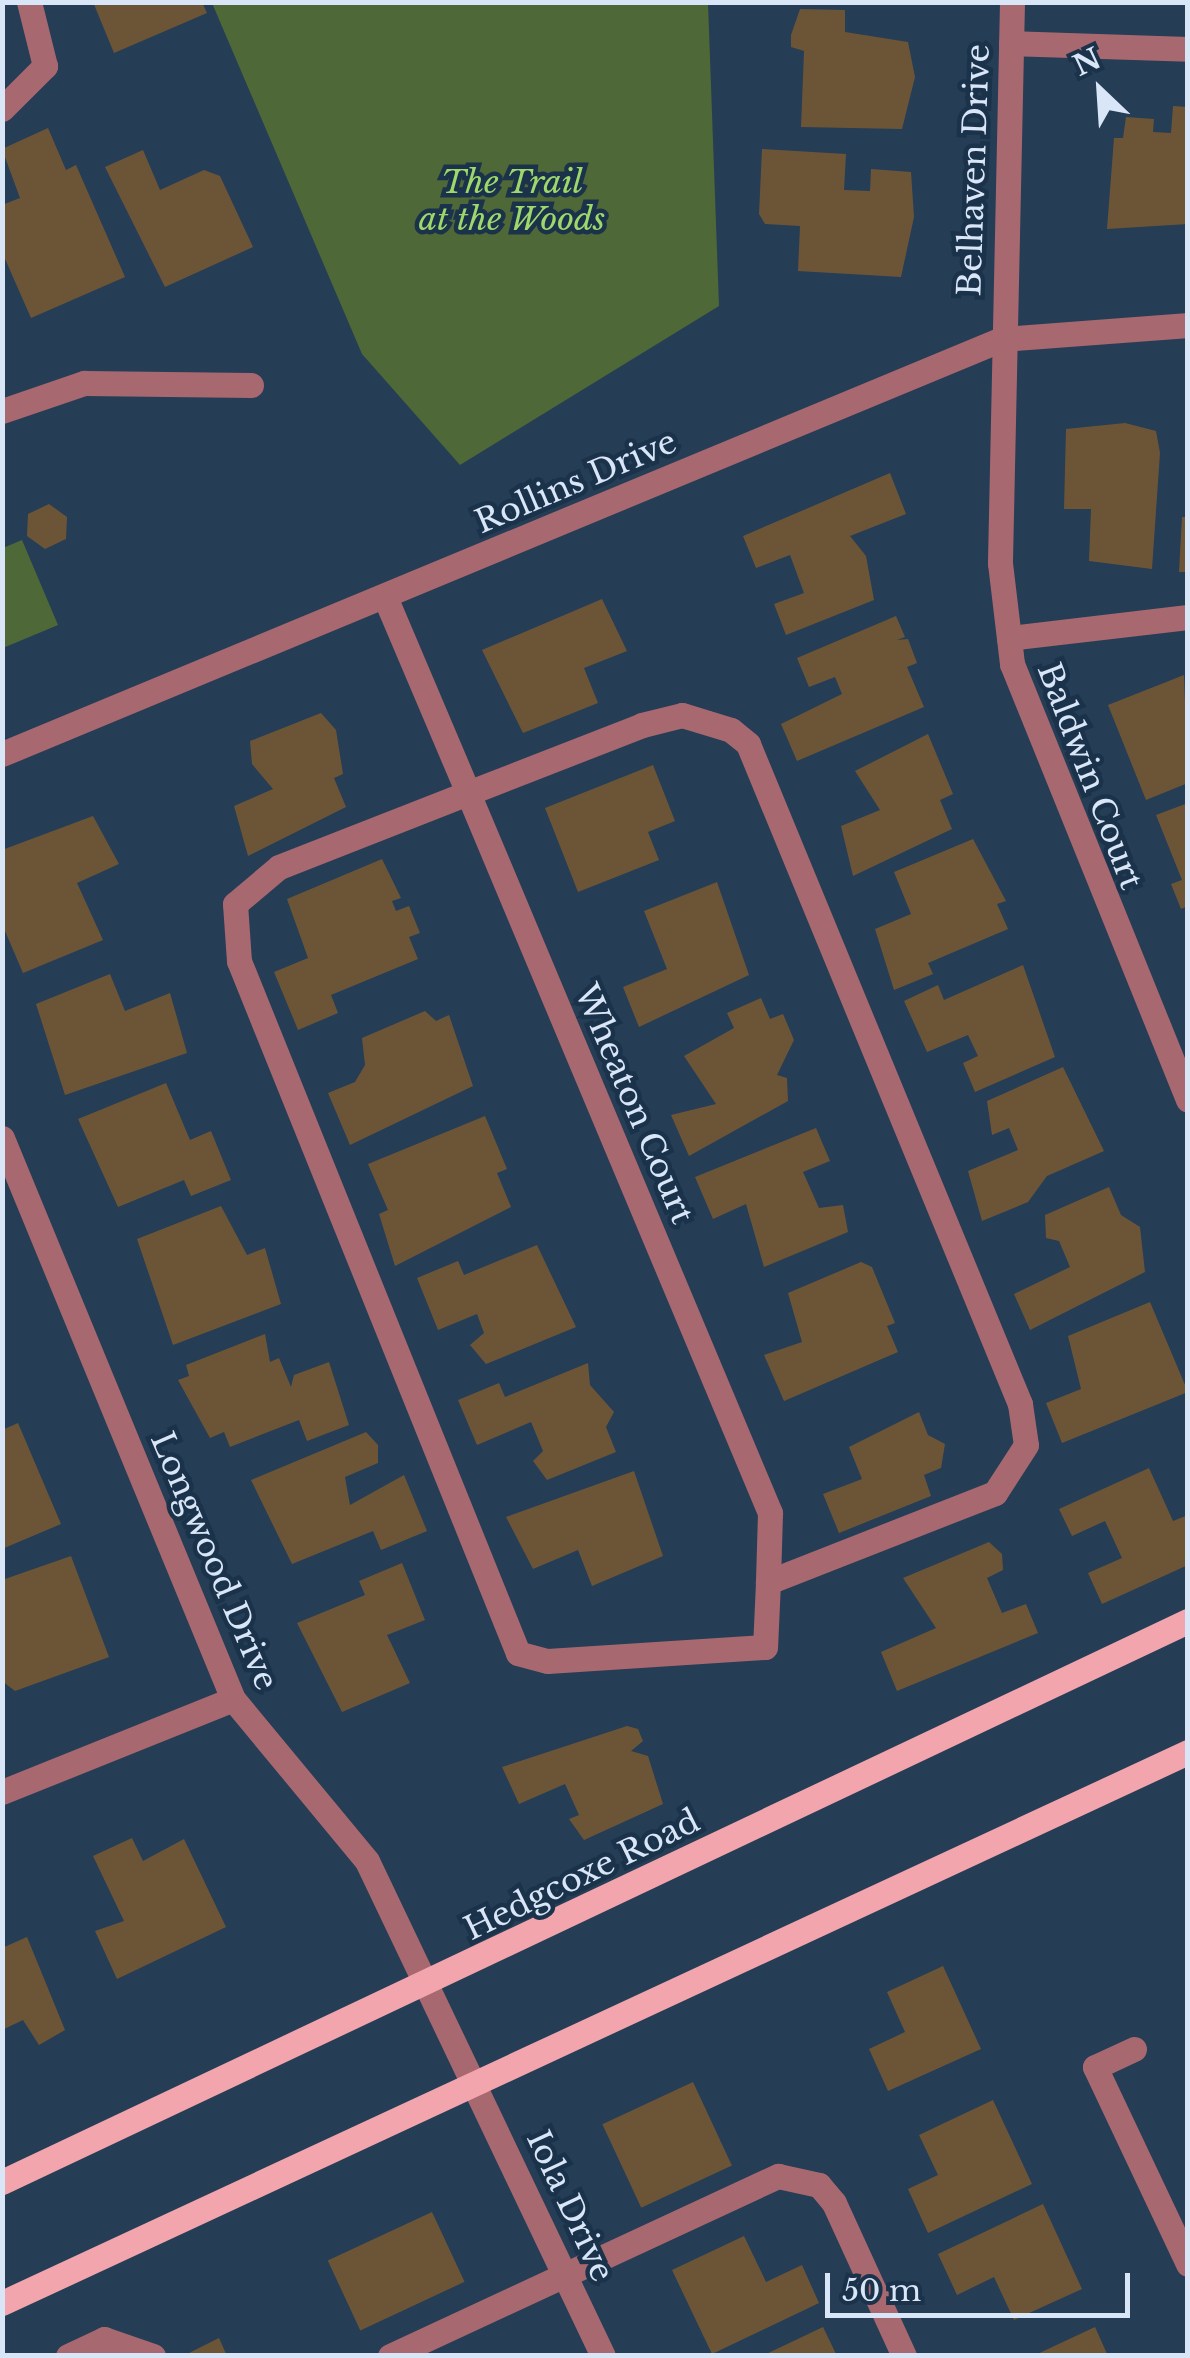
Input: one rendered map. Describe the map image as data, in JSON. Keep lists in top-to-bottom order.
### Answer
{
  "streets": {
    "main road": ["Hedgcoxe Road"],
    "street": [
      "Belhaven Drive",
      "Rollins Drive",
      "Baldwin Court",
      "Wheaton Court",
      "Longwood Drive",
      "Iola Drive"
    ]
  },
  "crossings": [
    ["Belhaven Drive", "Rollins Drive"],
    ["Belhaven Drive", "Baldwin Court"],
    ["Rollins Drive", "Baldwin Court"],
    ["Rollins Drive", "Wheaton Court"],
    ["Longwood Drive", "Hedgcoxe Road"],
    ["Longwood Drive", "Iola Drive"]
  ],
  "parks": ["The Trail at the Woods"],
  "scale_bar": "50 m",
  "north": "top left"
}
